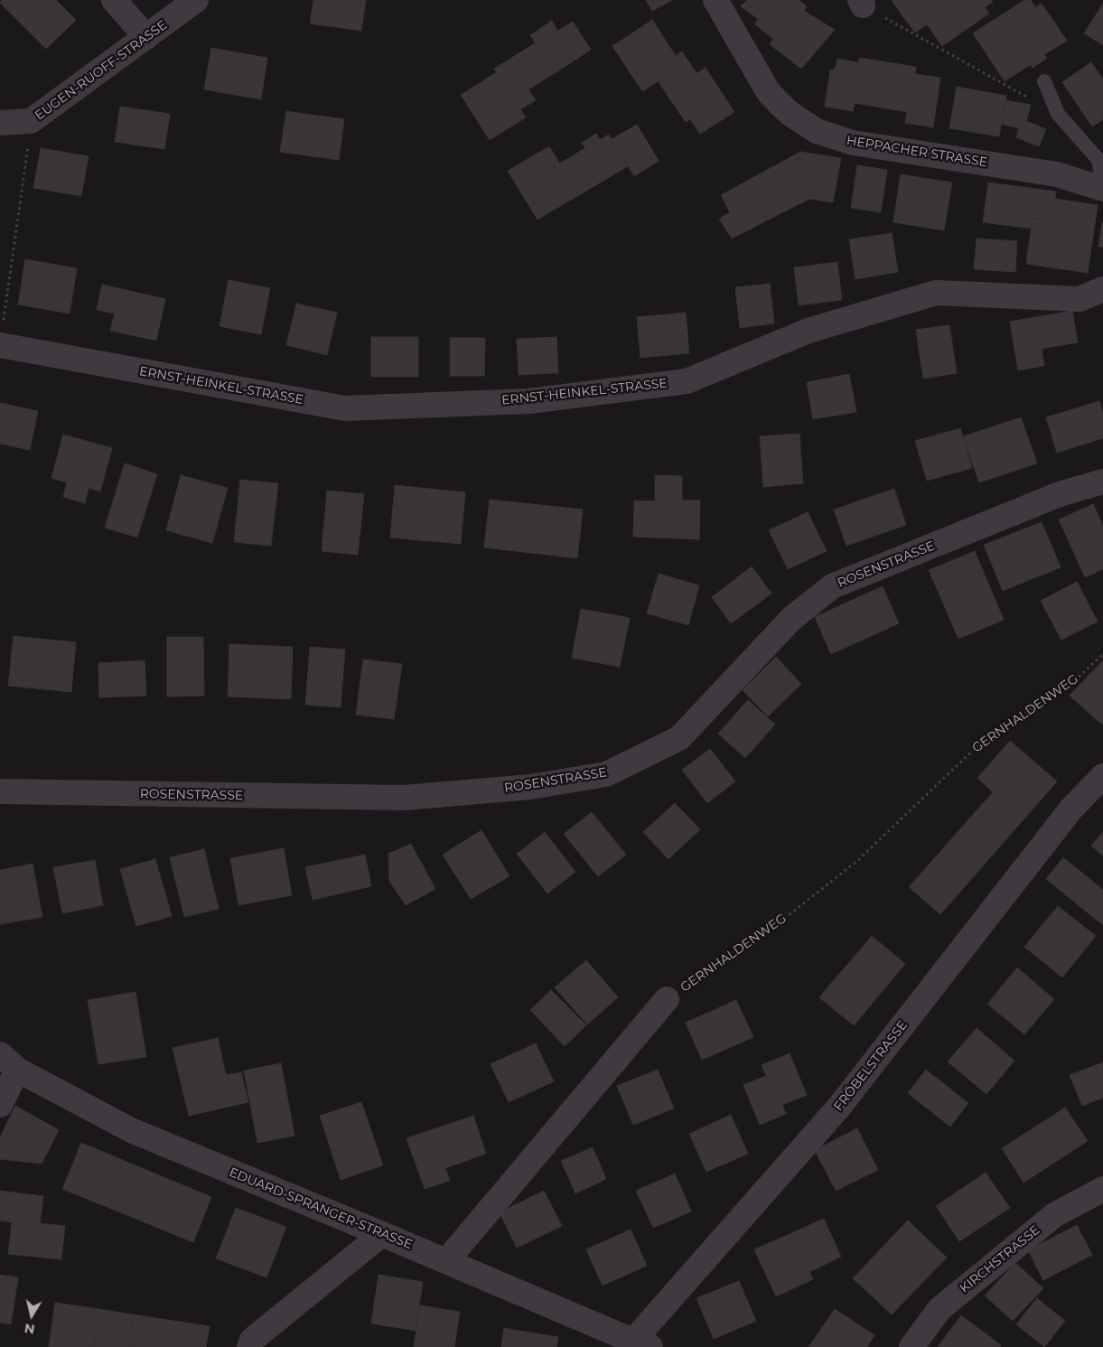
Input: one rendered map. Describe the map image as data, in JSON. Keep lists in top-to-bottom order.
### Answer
{
  "streets": {
    "street": [
      "EUGEN-RUOFF-STRASSE",
      "HEPPACHER STRASSE",
      "ERNST-HEINKEL-STRASSE",
      "ROSENSTRASSE",
      "GERNHALDENWEG",
      "FRÖBELSTRASSE",
      "EDUARD-SPRANGER-STRASSE",
      "KIRCHSTRASSE"
    ]
  },
  "crossings": [
    ["GERNHALDENWEG", "EDUARD-SPRANGER-STRASSE"],
    ["FRÖBELSTRASSE", "EDUARD-SPRANGER-STRASSE"]
  ],
  "north": "bottom"
}
